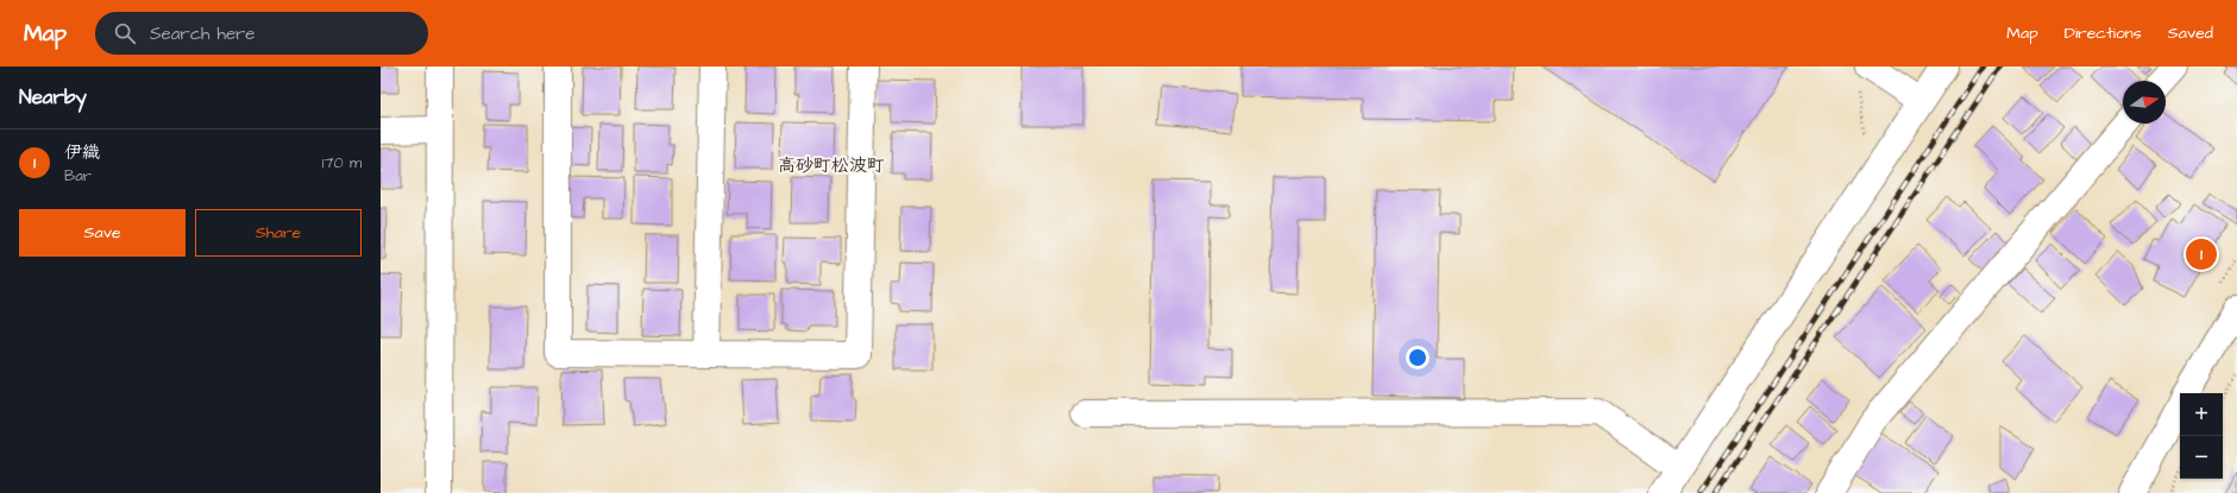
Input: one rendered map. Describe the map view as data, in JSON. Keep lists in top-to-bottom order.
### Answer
{
  "districts": ["高砂町松波町"],
  "north": "right",
  "page": {
    "header": "Map",
    "search": "Search here",
    "nav": ["Map", "Directions", "Saved"],
    "heading": "Nearby",
    "list": [
      {
        "mark": "1",
        "name": "伊織",
        "note": "Bar",
        "value": "170 m"
      }
    ],
    "buttons": ["Save", "Share"],
    "pins": "1",
    "map_buttons": ["+", "−"]
  }
}
